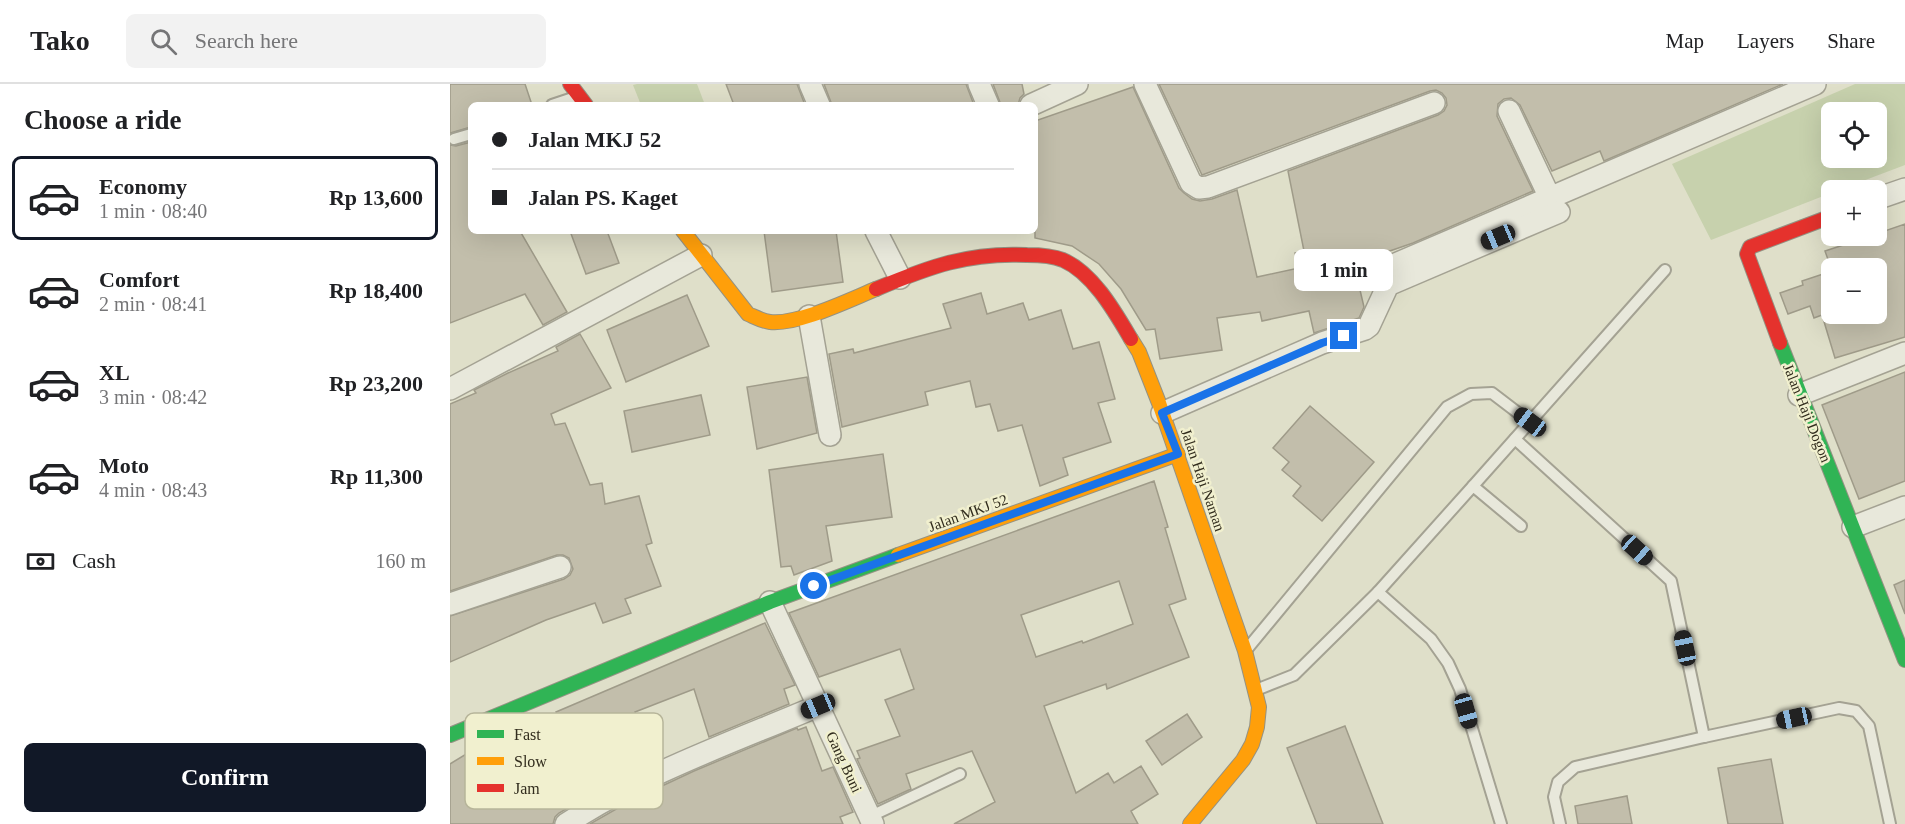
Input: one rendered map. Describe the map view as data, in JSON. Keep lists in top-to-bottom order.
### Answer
{
  "streets": {
    "street": [
      "Jalan Haji Dogon",
      "Jalan Haji Naman",
      "Jalan MKJ 52",
      "Gang Buni"
    ]
  },
  "crossings": [
    ["Jalan Haji Naman", "Jalan MKJ 52"],
    ["Jalan MKJ 52", "Gang Buni"]
  ],
  "legend": ["Fast", "Slow", "Jam"],
  "page": {
    "header": "Tako",
    "search": "Search here",
    "nav": ["Map", "Layers", "Share"],
    "heading": "Choose a ride",
    "map_buttons": ["+", "−"],
    "banner": ["Jalan MKJ 52", "Jalan PS. Kaget"],
    "list": [
      {
        "name": "Economy",
        "note": "1 min · 08:40",
        "value": "Rp 13,600"
      },
      {
        "name": "Comfort",
        "note": "2 min · 08:41",
        "value": "Rp 18,400"
      },
      {
        "name": "XL",
        "note": "3 min · 08:42",
        "value": "Rp 23,200"
      },
      {
        "name": "Moto",
        "note": "4 min · 08:43",
        "value": "Rp 11,300"
      }
    ],
    "bubble": "1 min",
    "pay": ["Cash", "160 m"],
    "buttons": "Confirm"
  }
}
